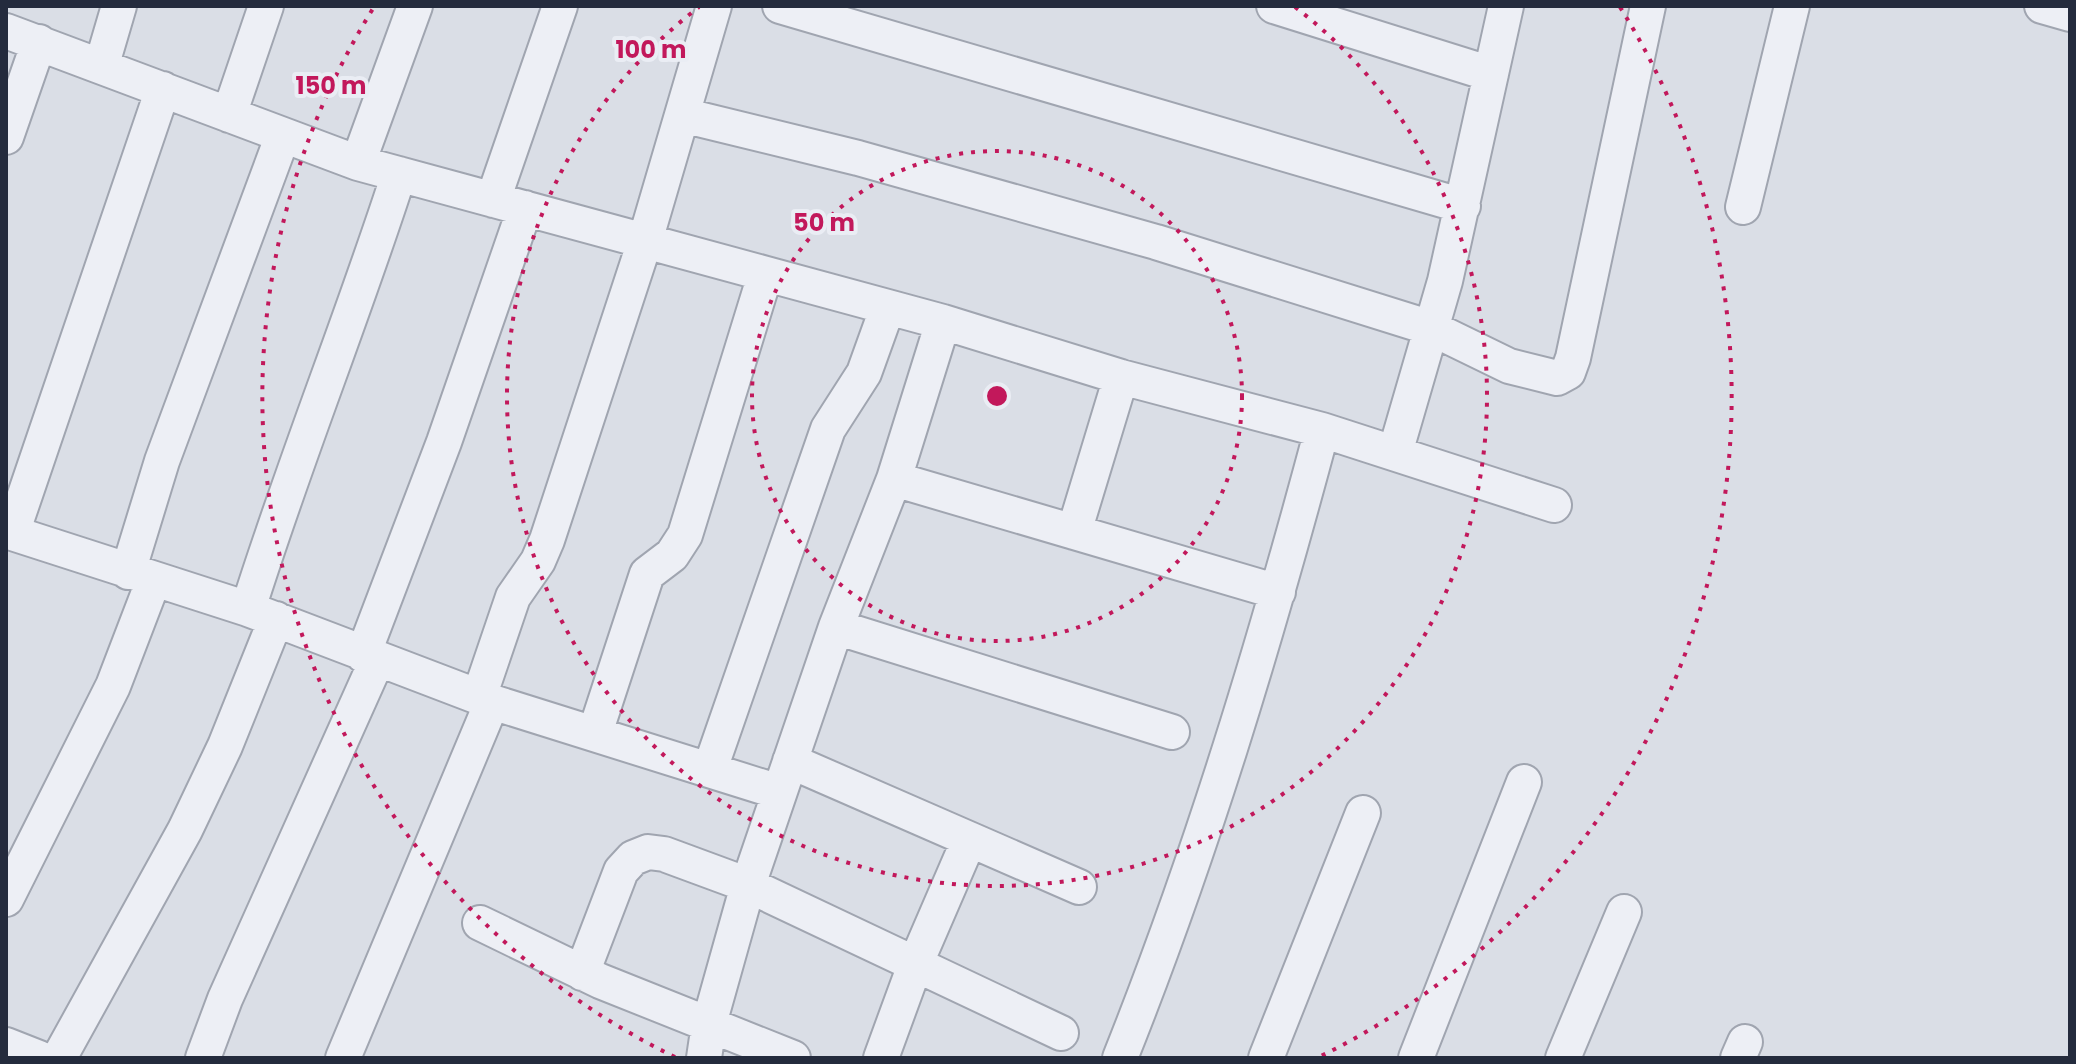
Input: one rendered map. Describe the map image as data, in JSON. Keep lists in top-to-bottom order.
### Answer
{
  "rings": ["100 m", "150 m", "50 m"]
}
